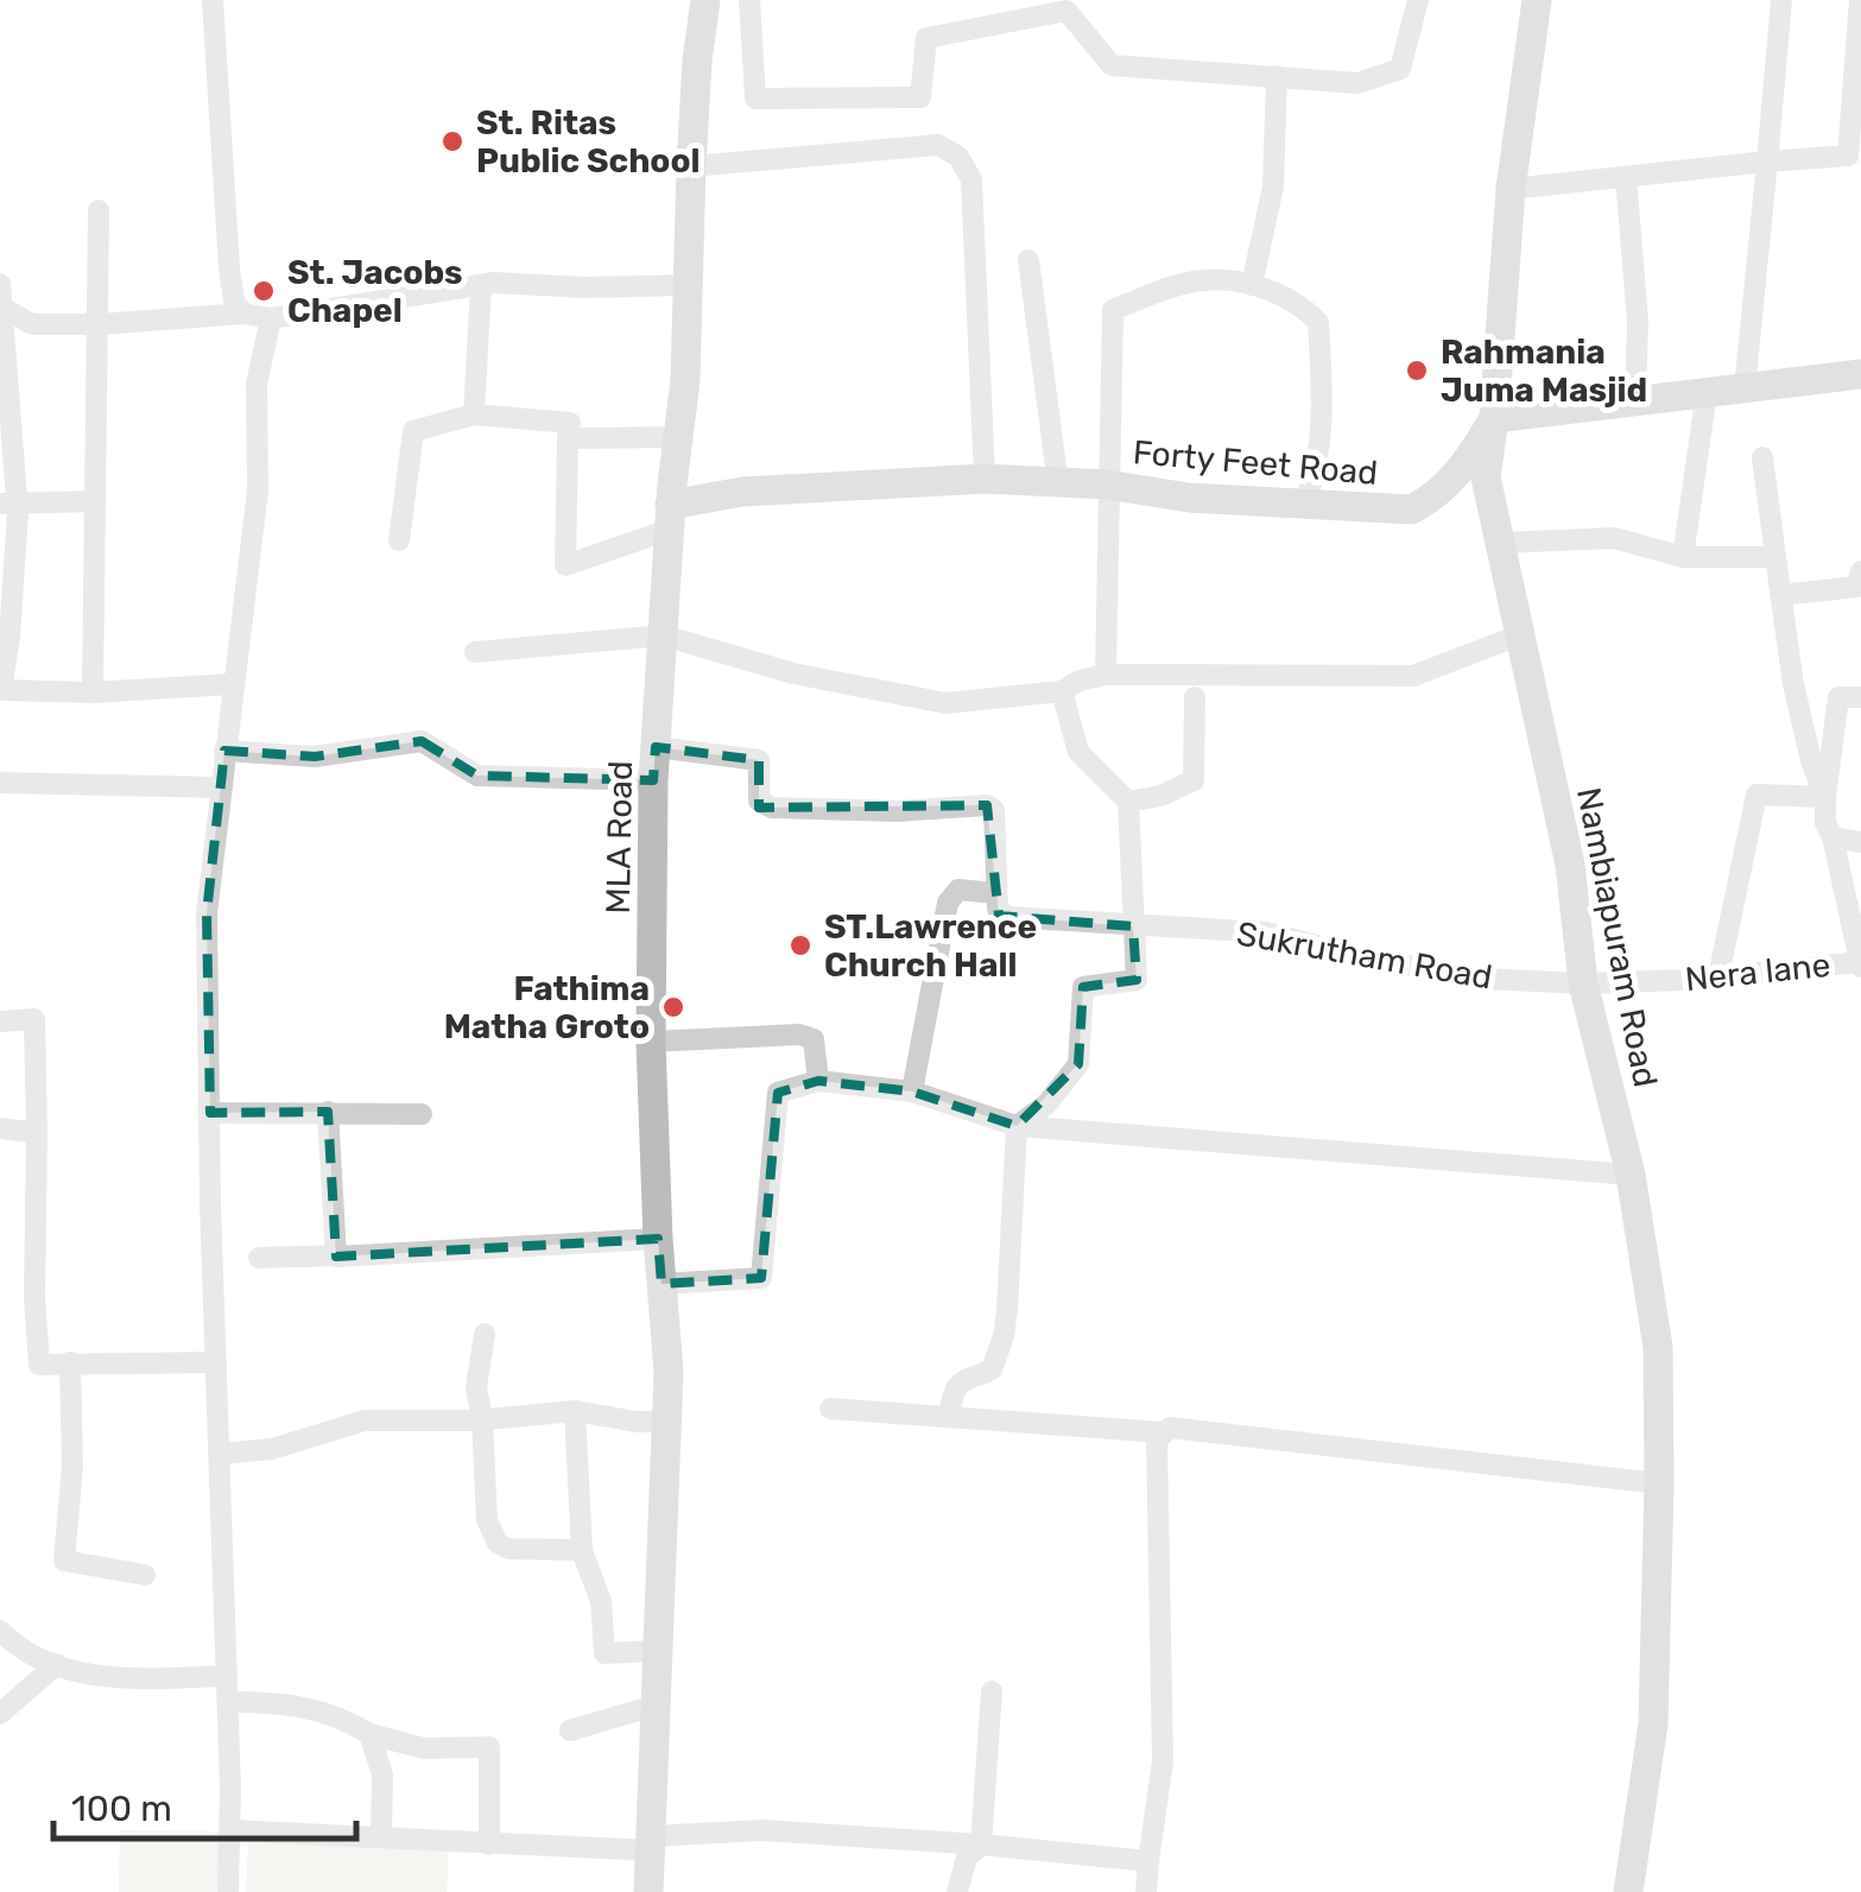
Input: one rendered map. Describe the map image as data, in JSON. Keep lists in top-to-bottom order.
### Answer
{
  "streets": {
    "street": [
      "Forty Feet Road",
      "MLA Road",
      "Nambiapuram Road",
      "Sukrutham Road",
      "Nera lane"
    ]
  },
  "crossings": [
    ["Forty Feet Road", "MLA Road"],
    ["Forty Feet Road", "Nambiapuram Road"],
    ["Nambiapuram Road", "Sukrutham Road"],
    ["Nambiapuram Road", "Nera lane"],
    ["Sukrutham Road", "Nera lane"]
  ],
  "places": [
    "St. Ritas Public School",
    "St. Jacobs Chapel",
    "Rahmania Juma Masjid",
    "ST.Lawrence Church Hall",
    "Fathima Matha Groto"
  ],
  "scale_bar": "100 m"
}
